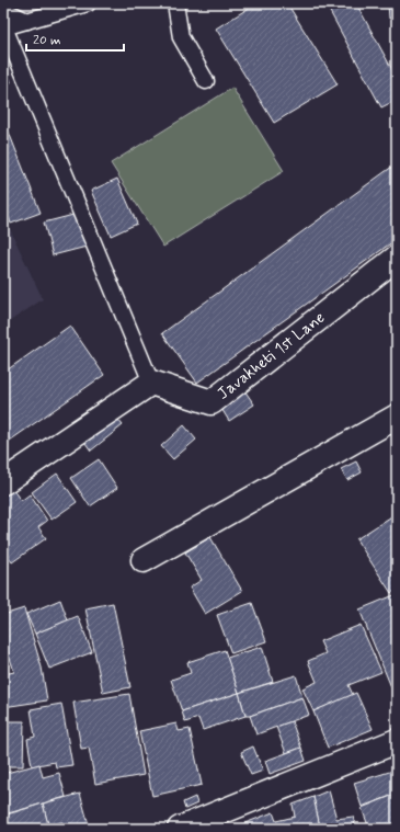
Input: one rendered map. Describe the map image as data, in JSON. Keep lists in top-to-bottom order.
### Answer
{
  "streets": {
    "street": ["Javakheti 1st Lane"]
  },
  "scale_bar": "20 m"
}
